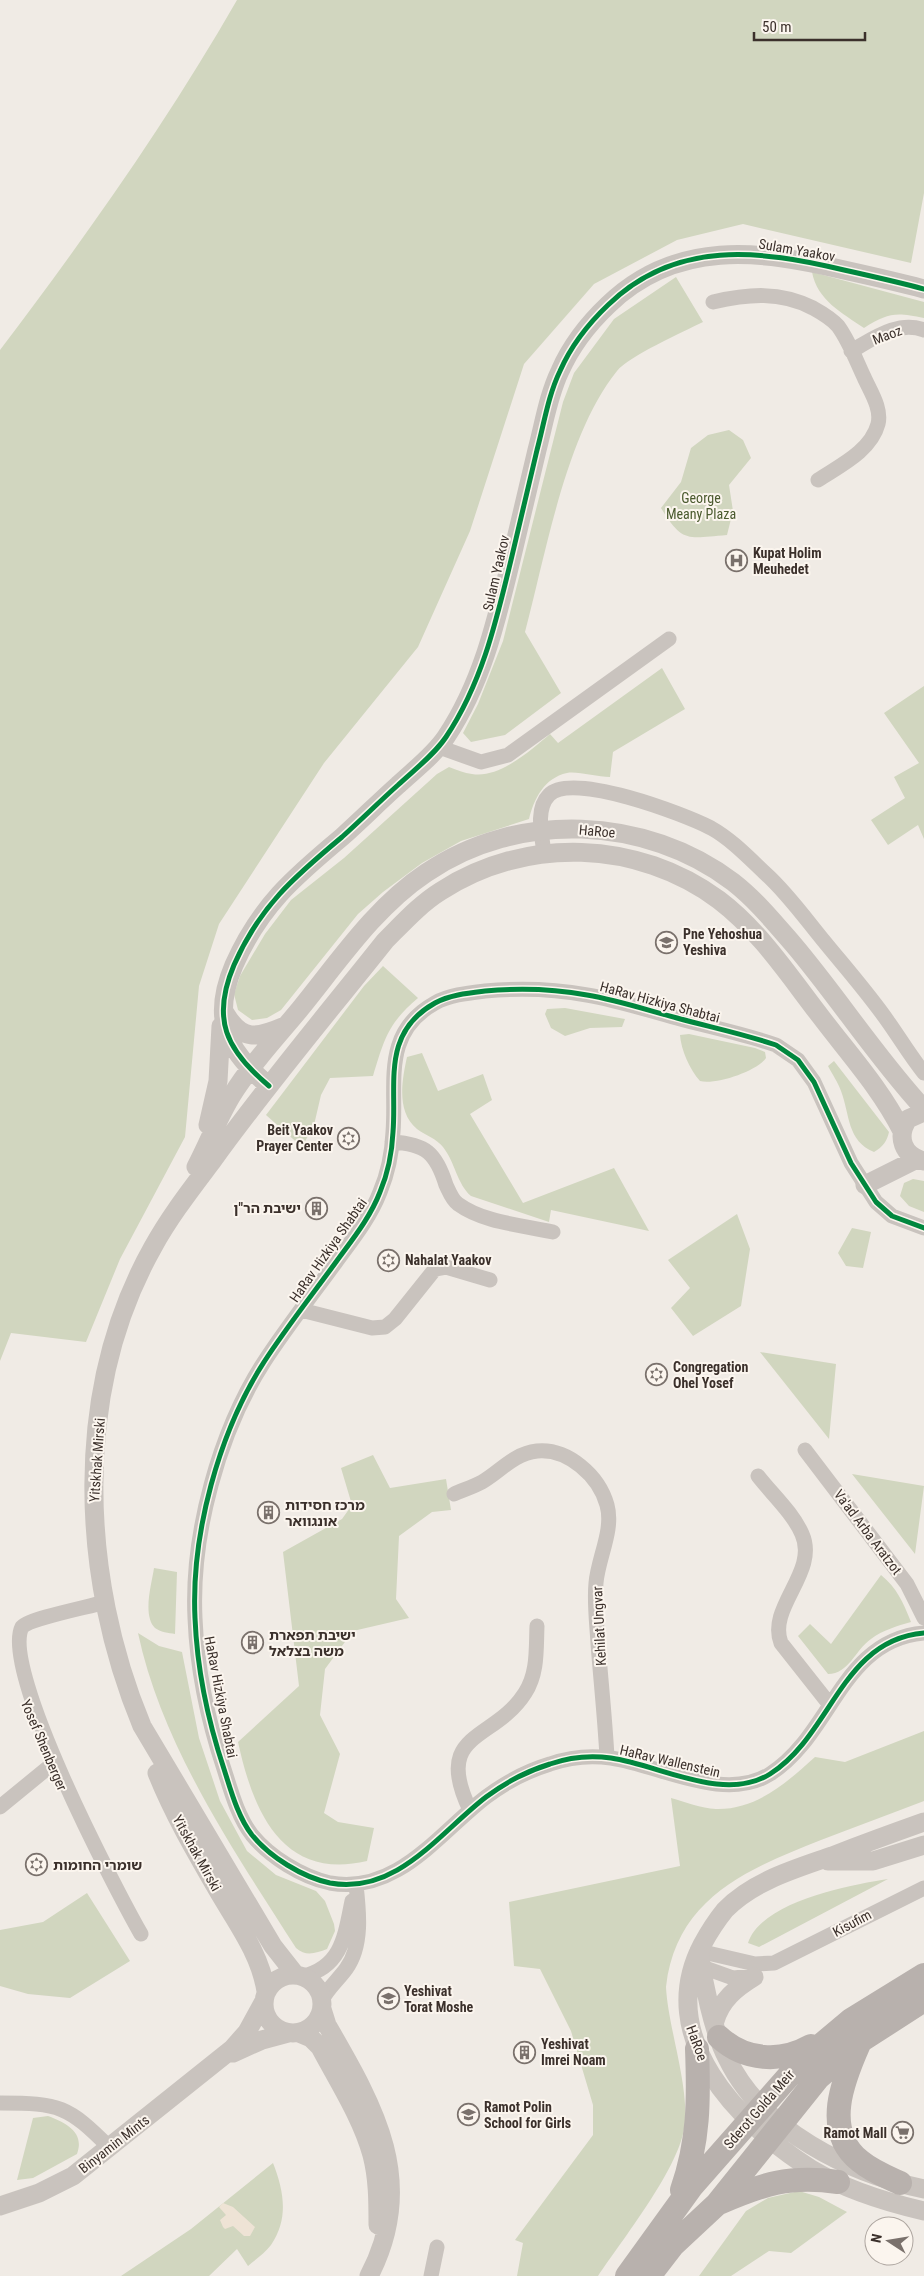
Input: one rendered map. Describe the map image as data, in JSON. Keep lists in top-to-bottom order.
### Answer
{
  "streets": {
    "main road": ["Sderot Golda Meir"],
    "street": [
      "Sulam Yaakov",
      "Maoz",
      "HaRoe",
      "HaRav Hizkiya Shabtai",
      "Yitskhak Mirski",
      "Va'ad Arba Aratzot",
      "Kehilat Ungvar",
      "Yosef Shenberger",
      "HaRav Wallenstein",
      "Kisufim",
      "Binyamin Mints"
    ]
  },
  "crossings": [
    ["Sulam Yaakov", "HaRoe"],
    ["Sulam Yaakov", "Yitskhak Mirski"],
    ["HaRoe", "Yitskhak Mirski"],
    ["HaRoe", "Kisufim"],
    ["HaRoe", "Sderot Golda Meir"],
    ["HaRav Hizkiya Shabtai", "HaRav Wallenstein"],
    ["Yitskhak Mirski", "Yosef Shenberger"],
    ["Yitskhak Mirski", "Binyamin Mints"],
    ["Kehilat Ungvar", "HaRav Wallenstein"]
  ],
  "parks": ["George Meany Plaza"],
  "places": {
    "hospital": ["Kupat Holim Meuhedet"],
    "school or university": ["Pne Yehoshua Yeshiva", "Yeshivat Torat Moshe", "Ramot Polin School for Girls"],
    "synagogue": [
      "Beit Yaakov Prayer Center",
      "Nahalat Yaakov",
      "Congregation Ohel Yosef",
      "שומרי החומות"
    ],
    "building": [
      "ישיבת הר\"ן",
      "מרכז חסידות אונגוואר",
      "ישיבת תפארת משה בצלאל",
      "Yeshivat Imrei Noam"
    ],
    "supermarket": ["Ramot Mall"]
  },
  "scale_bar": "50 m",
  "north": "left"
}
